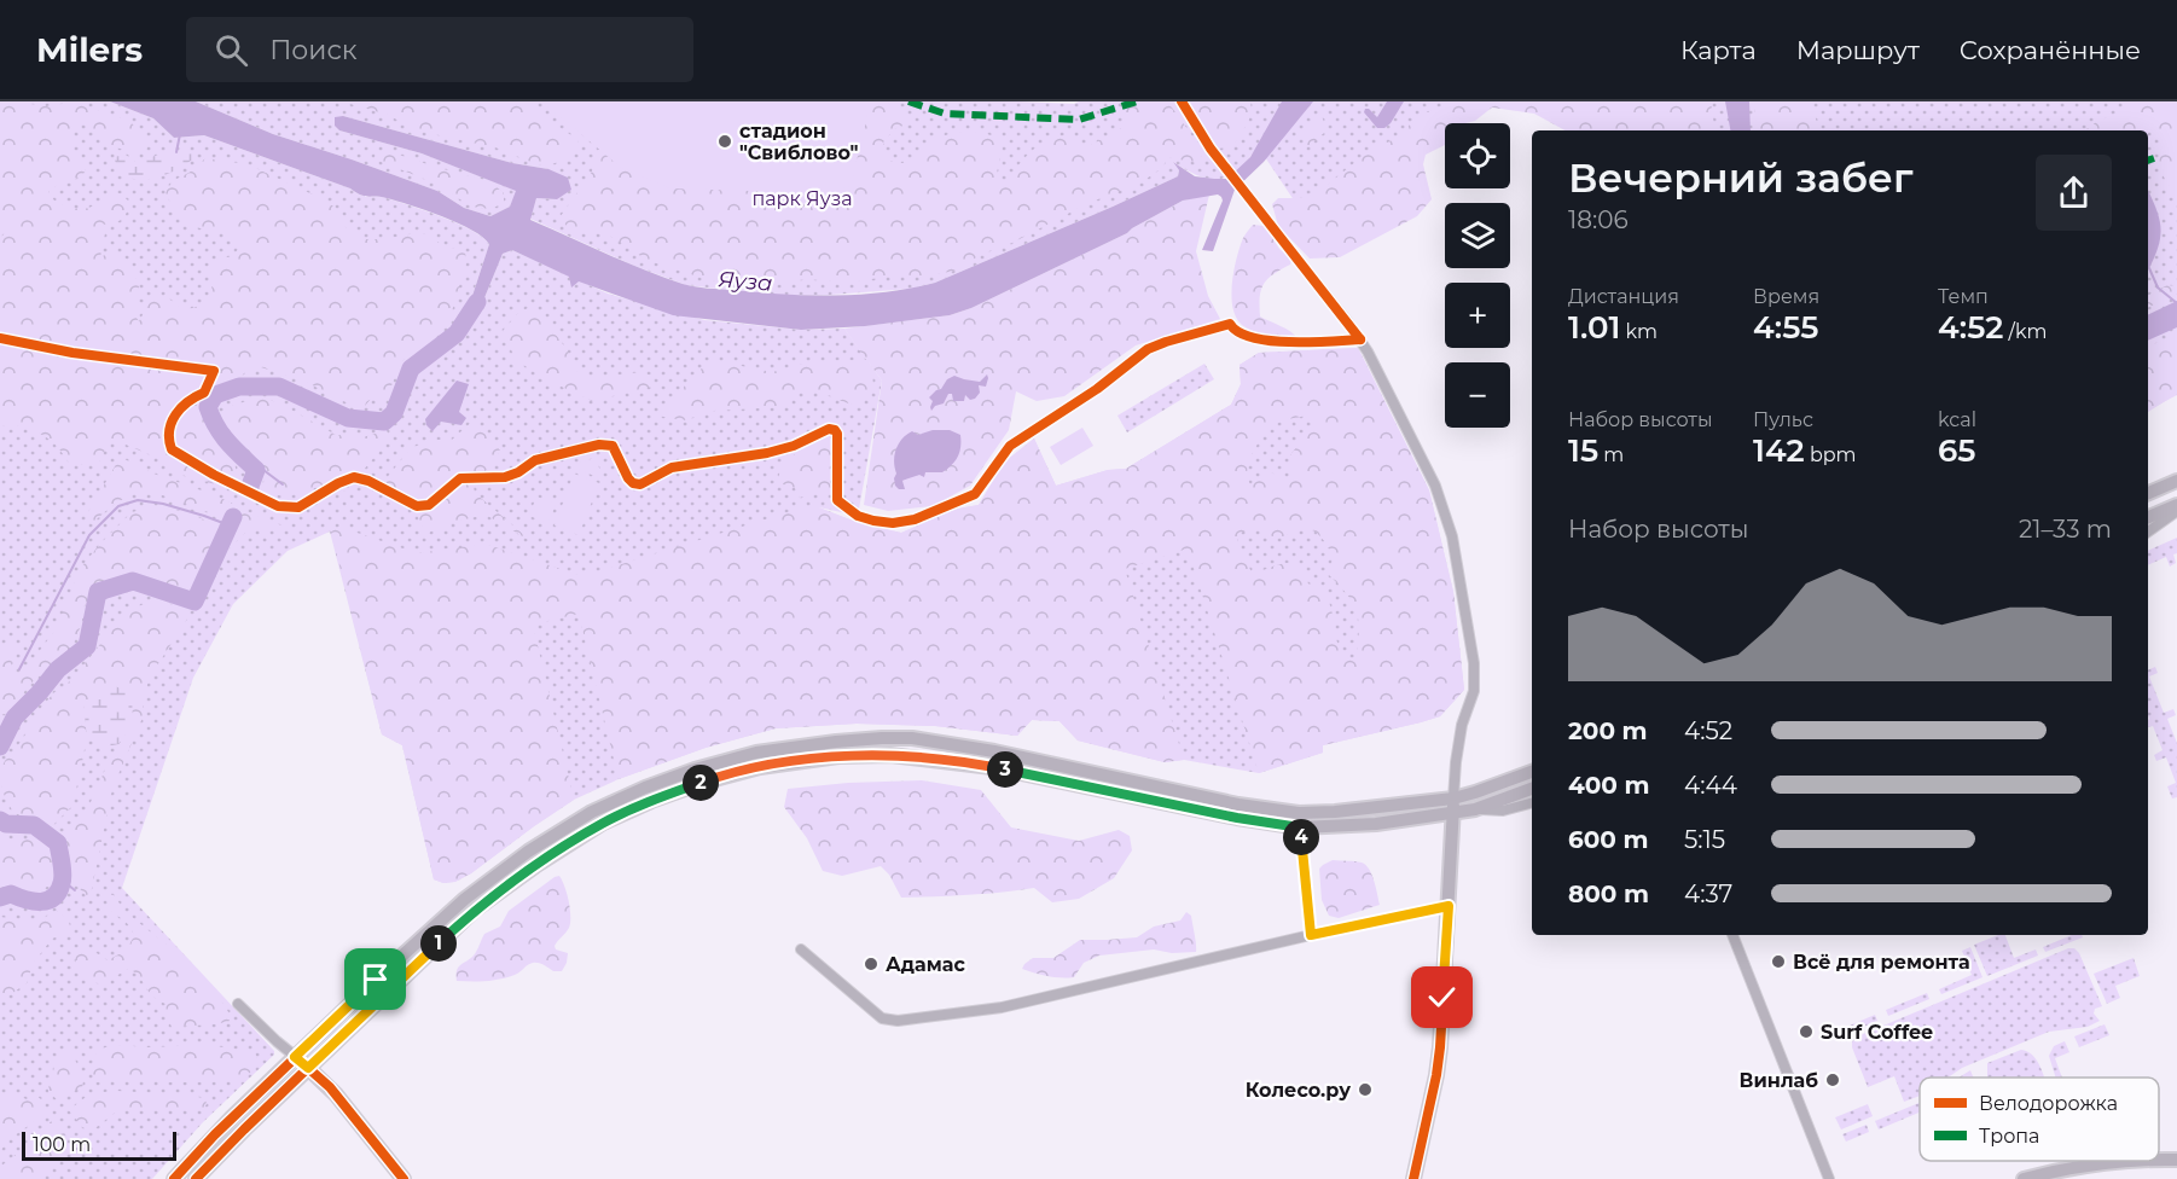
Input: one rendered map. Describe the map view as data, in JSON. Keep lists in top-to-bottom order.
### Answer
{
  "water": ["Яуза"],
  "parks": ["парк Яуза"],
  "places": [
    "стадион \"Свиблово\"",
    "Всё для ремонта",
    "Адамас",
    "Surf Coffee",
    "Винлаб",
    "Колесо.ру"
  ],
  "legend": ["Велодорожка", "Тропа"],
  "scale_bar": "100 m",
  "page": {
    "header": "Milers",
    "search": "Поиск",
    "nav": ["Карта", "Маршрут", "Сохранённые"],
    "map_buttons": ["+", "−"],
    "heading": ["Вечерний забег", "18:06"],
    "stats": [
      ["Дистанция", "1.01 km"],
      ["Время", "4:55"],
      ["Темп", "4:52 /km"],
      ["Набор высоты", "15 m"],
      ["Пульс", "142 bpm"],
      ["kcal", "65"]
    ],
    "chart": ["Набор высоты", "21–33 m"],
    "list": [
      {
        "name": "200 m",
        "note": "4:52"
      },
      {
        "name": "400 m",
        "note": "4:44"
      },
      {
        "name": "600 m",
        "note": "5:15"
      },
      {
        "name": "800 m",
        "note": "4:37"
      }
    ],
    "pins": [
      "3",
      "2",
      "4",
      "1"
    ],
    "scale": "100 m"
  }
}
